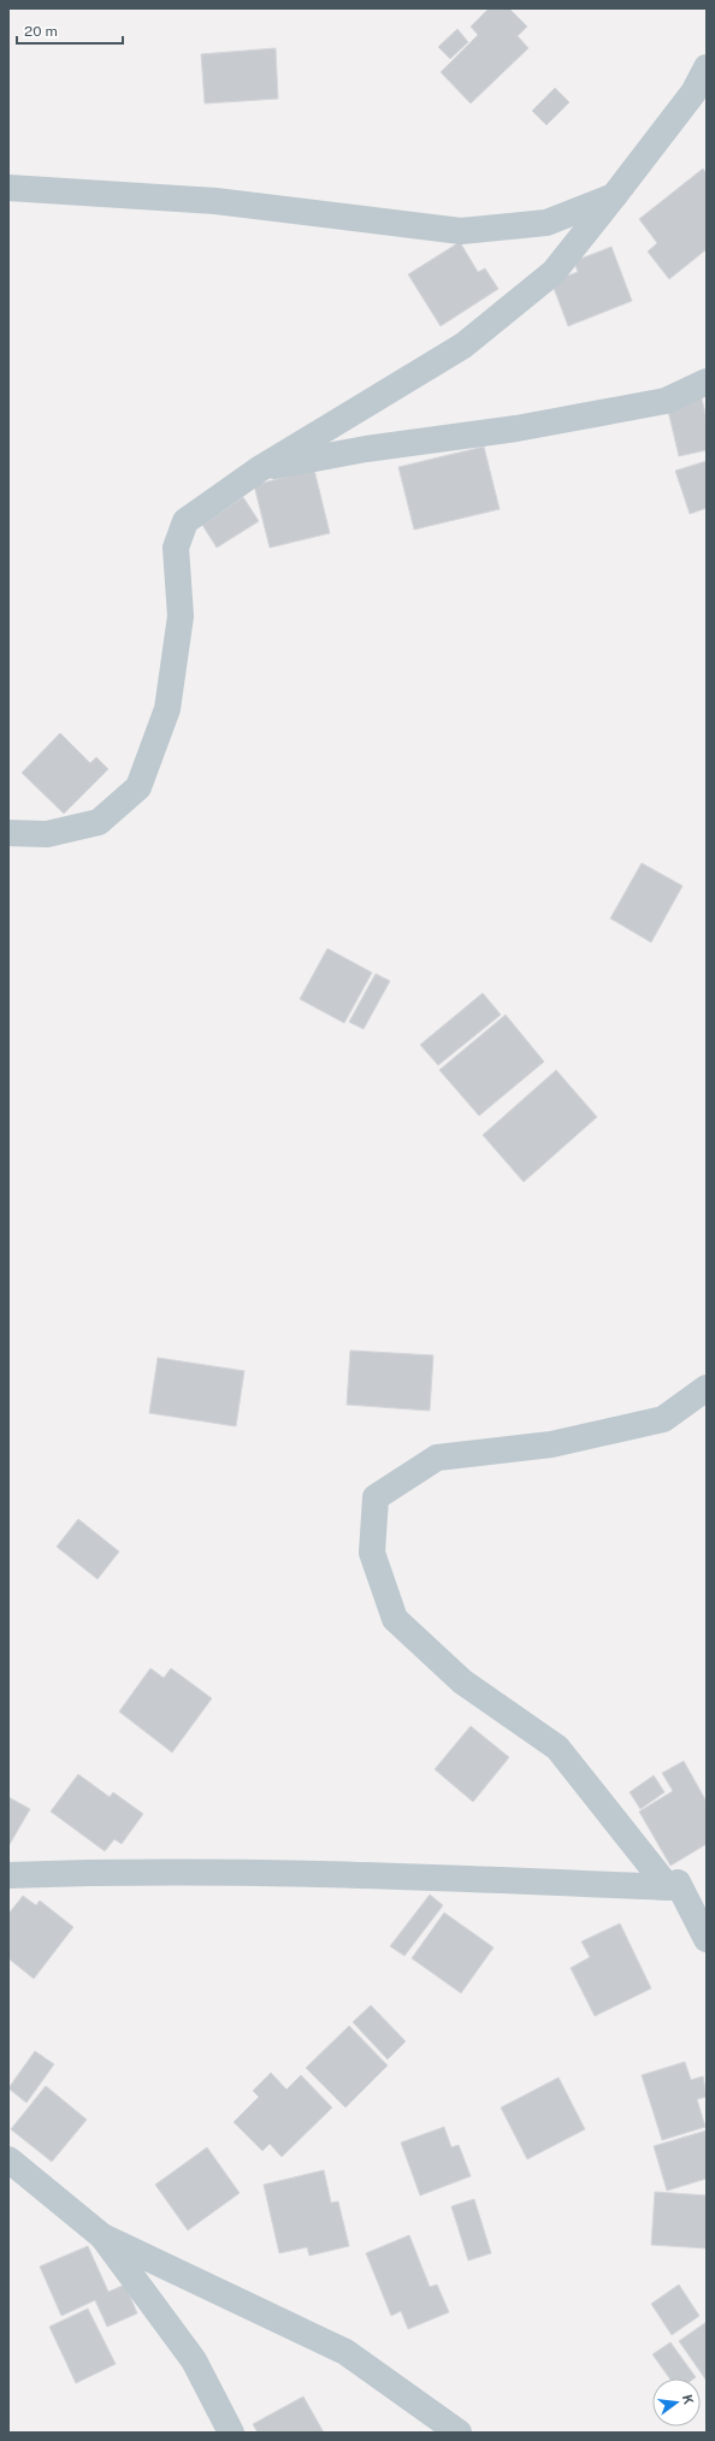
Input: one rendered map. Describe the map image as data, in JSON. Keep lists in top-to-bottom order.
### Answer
{
  "scale_bar": "20 m",
  "north": "right"
}
